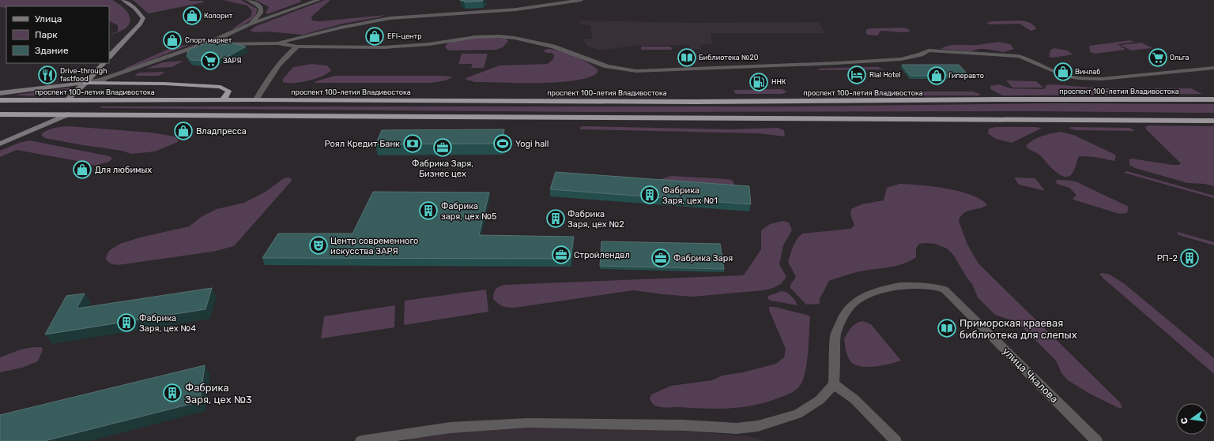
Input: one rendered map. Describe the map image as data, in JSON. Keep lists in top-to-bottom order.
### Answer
{
  "streets": {
    "highway": ["проспект 100-летия Владивостока"],
    "street": ["улица Чкалова"]
  },
  "places": {
    "shop": [
      "Колорит",
      "EFI-центр",
      "Спорт маркет",
      "Винлаб",
      "Гиперавто",
      "Владпресса",
      "Для любимых"
    ],
    "library": ["Библиотека №20", "Приморская краевая библиотека для слепых"],
    "supermarket": ["Ольга", "ЗАРЯ"],
    "restaurant": ["Drive-through fastfood"],
    "hotel": ["Rial Hotel"],
    "fuel station": ["ННК"],
    "bank": ["Роял Кредит Банк"],
    "sports": ["Yogi hall"],
    "office": ["Фабрика Заря, Бизнес цех", "Стройлендвл", "Фабрика Заря"],
    "building": [
      "Фабрика Заря, цех №1",
      "Фабрика заря, цех №5",
      "Фабрика Заря, цех №2",
      "РП-2",
      "Фабрика Заря, цех №4",
      "Фабрика Заря, цех №3"
    ],
    "theatre": ["Центр современного искусства ЗАРЯ"]
  },
  "legend": ["Улица", "Парк", "Здание"],
  "north": "left"
}
